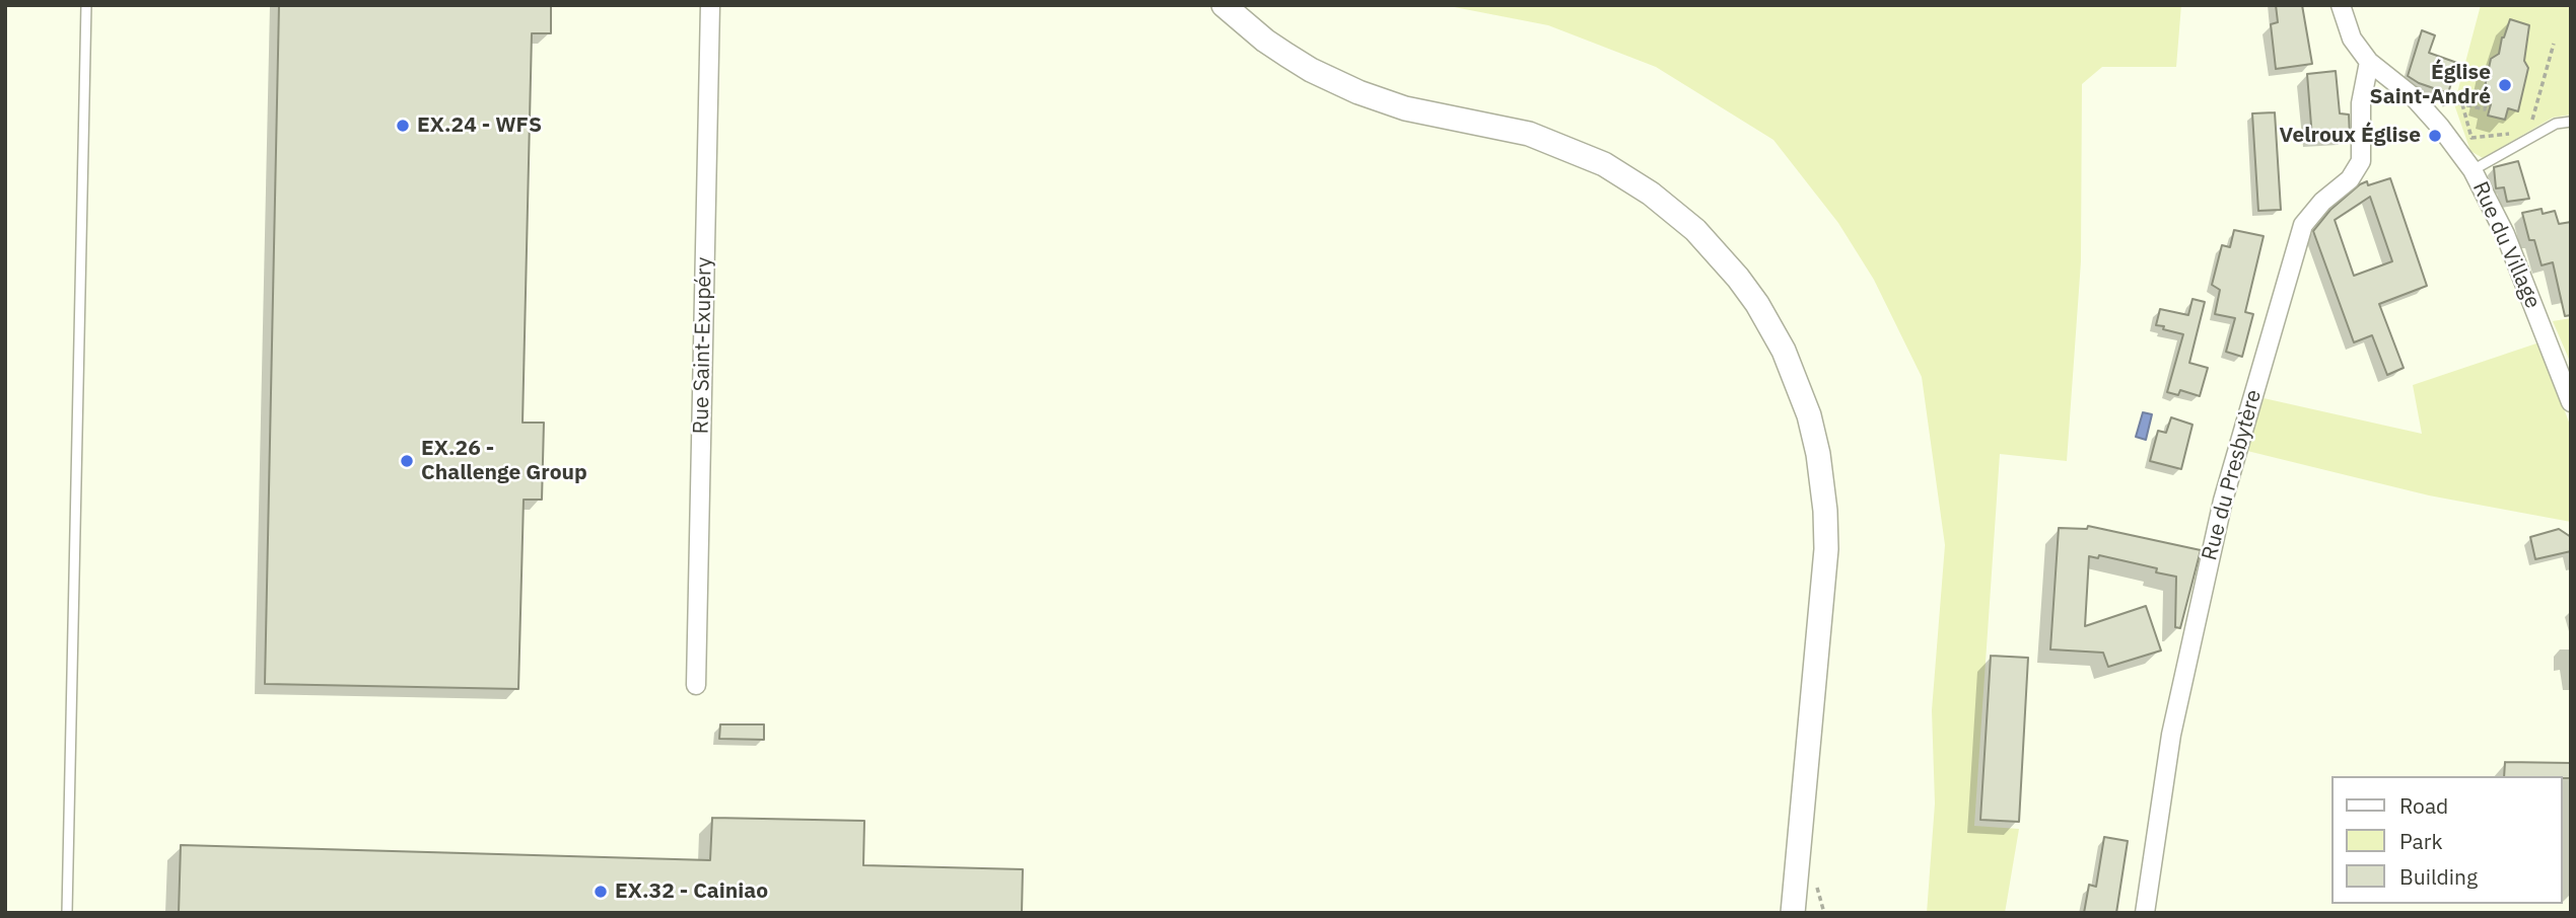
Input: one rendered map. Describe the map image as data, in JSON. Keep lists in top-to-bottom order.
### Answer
{
  "streets": {
    "street": ["Rue du Village", "Rue Saint-Exupéry", "Rue du Presbytère"]
  },
  "crossings": [
    ["Rue du Village", "Rue du Presbytère"]
  ],
  "places": [
    "Église Saint-André",
    "EX.24 - WFS",
    "Velroux Église",
    "EX.26 - Challenge Group",
    "EX.32 - Cainiao"
  ],
  "legend": ["Road", "Park", "Building"]
}
